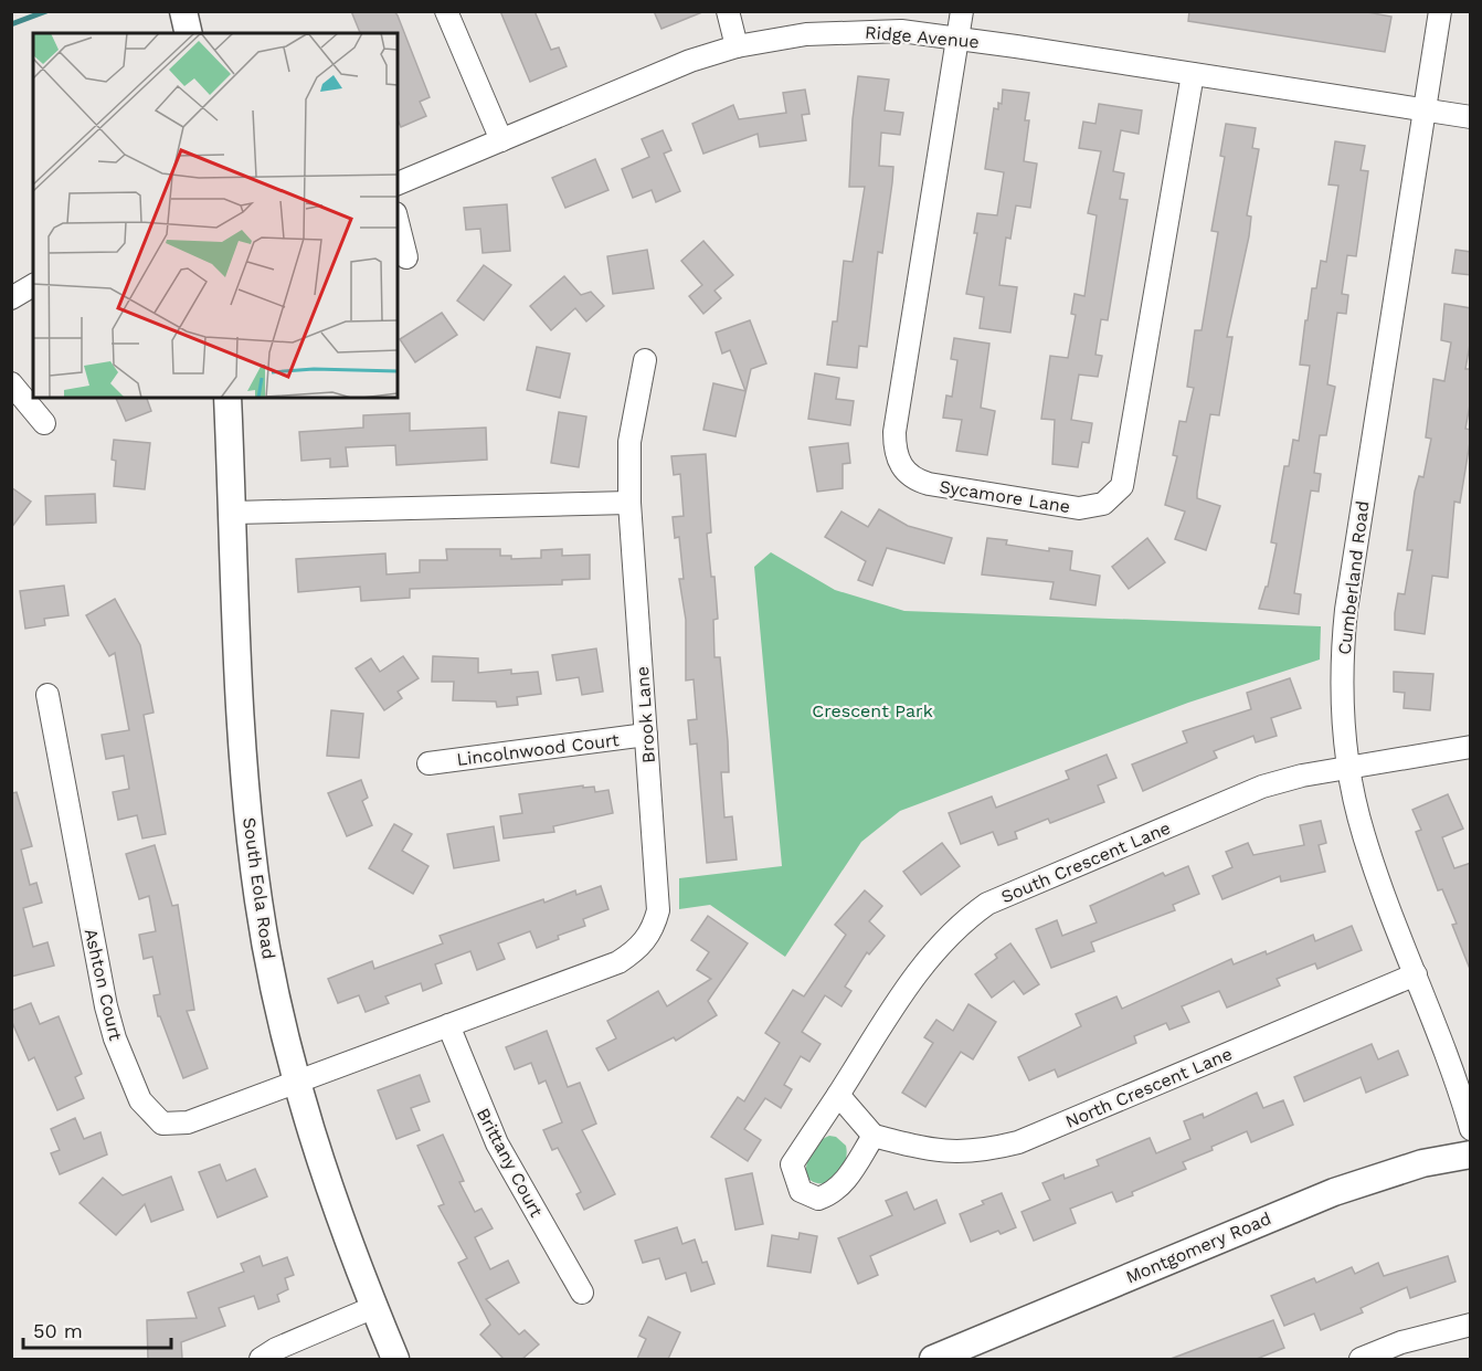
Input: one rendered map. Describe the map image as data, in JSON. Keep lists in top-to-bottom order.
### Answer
{
  "streets": {
    "street": [
      "Ridge Avenue",
      "Sycamore Lane",
      "Cumberland Road",
      "Brook Lane",
      "Lincolnwood Court",
      "South Crescent Lane",
      "South Eola Road",
      "Ashton Court",
      "North Crescent Lane",
      "Brittany Court",
      "Montgomery Road"
    ]
  },
  "crossings": [
    ["Ridge Avenue", "Sycamore Lane"],
    ["Ridge Avenue", "Cumberland Road"],
    ["Cumberland Road", "South Crescent Lane"],
    ["Cumberland Road", "North Crescent Lane"],
    ["Brook Lane", "Lincolnwood Court"],
    ["Brook Lane", "South Eola Road"],
    ["Brook Lane", "Ashton Court"],
    ["Brook Lane", "Brittany Court"],
    ["South Crescent Lane", "North Crescent Lane"],
    ["South Eola Road", "Ashton Court"]
  ],
  "parks": ["Crescent Park"],
  "scale_bar": "50 m"
}
